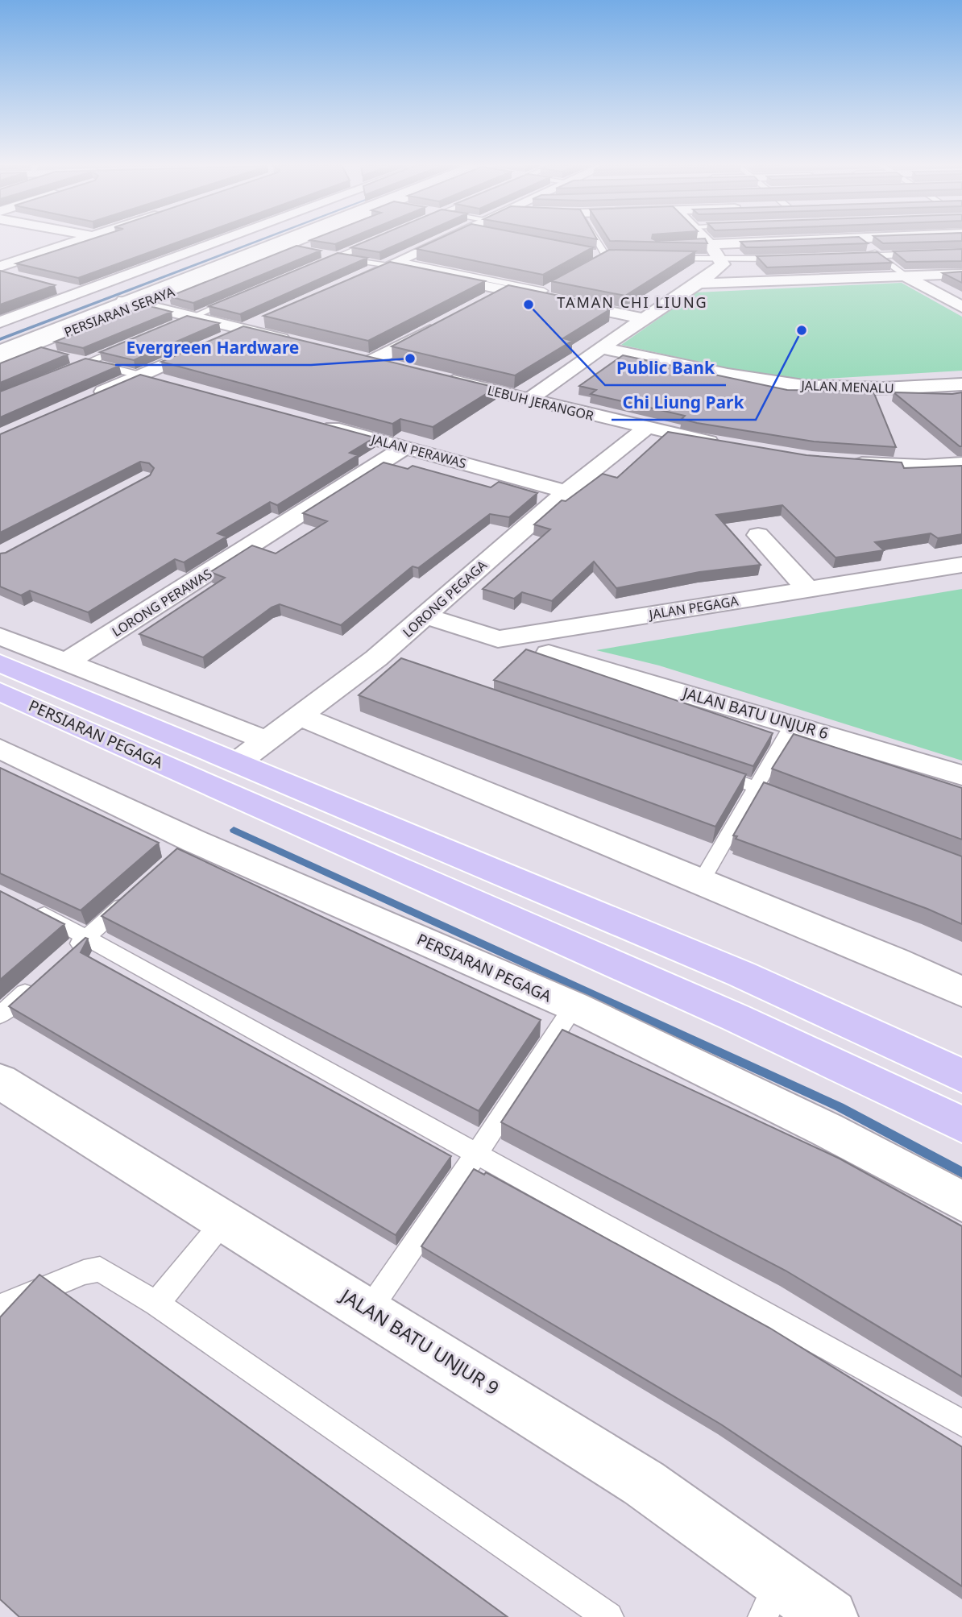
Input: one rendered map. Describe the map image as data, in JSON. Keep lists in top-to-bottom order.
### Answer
{
  "streets": {
    "main road": ["PERSIARAN PEGAGA"],
    "street": [
      "PERSIARAN SERAYA",
      "JALAN MENALU",
      "LEBUH JERANGOR",
      "JALAN PERAWAS",
      "LORONG PEGAGA",
      "LORONG PERAWAS",
      "JALAN PEGAGA",
      "JALAN BATU UNJUR 6",
      "JALAN BATU UNJUR 9"
    ]
  },
  "crossings": [
    ["LEBUH JERANGOR", "LORONG PEGAGA"],
    ["JALAN PERAWAS", "LORONG PEGAGA"],
    ["JALAN PERAWAS", "LORONG PERAWAS"],
    ["LORONG PEGAGA", "JALAN PEGAGA"],
    ["LORONG PEGAGA", "PERSIARAN PEGAGA"]
  ],
  "districts": ["TAMAN CHI LIUNG"],
  "places": ["Public Bank", "Chi Liung Park", "Evergreen Hardware"]
}
